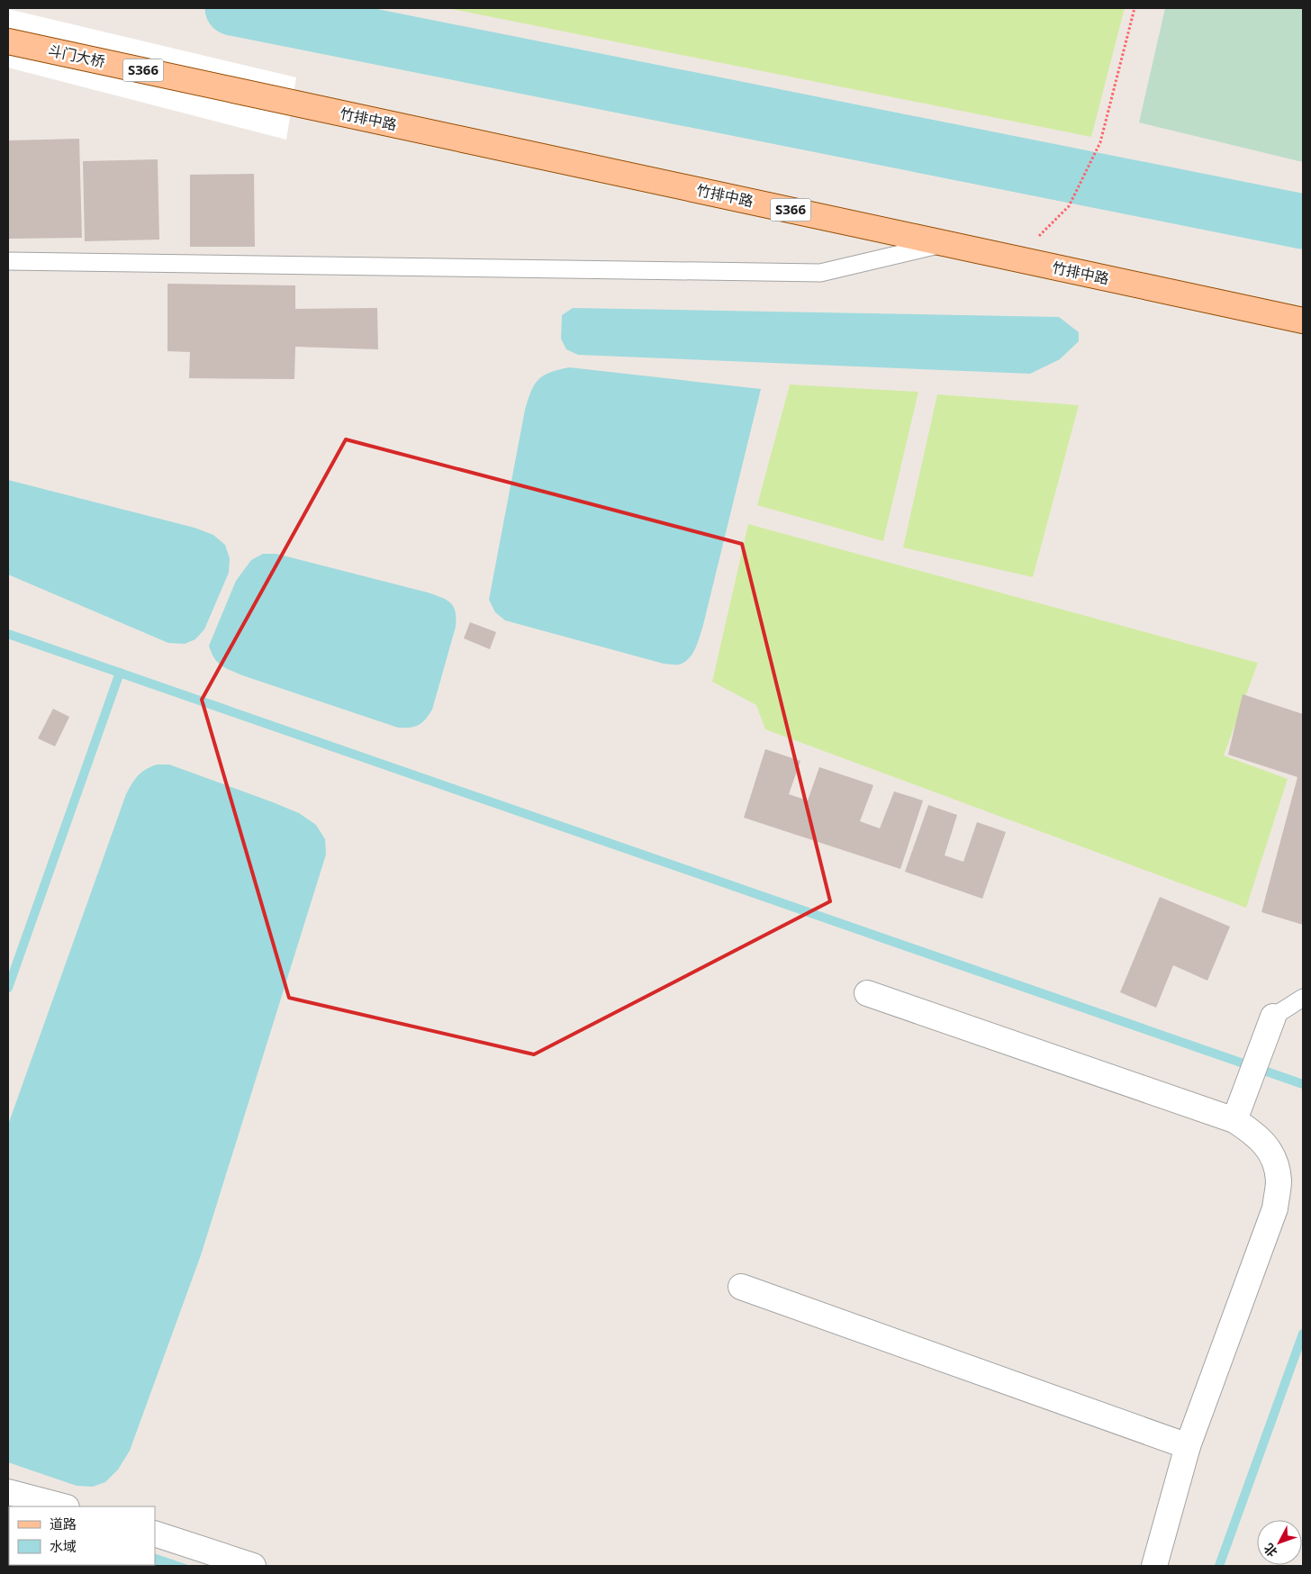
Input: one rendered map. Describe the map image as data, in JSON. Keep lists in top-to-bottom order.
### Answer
{
  "streets": {
    "main road": ["斗门大桥", "S366", "竹排中路"]
  },
  "crossings": [
    ["斗门大桥", "竹排中路"]
  ],
  "legend": ["道路", "水域"],
  "north": "bottom left"
}
